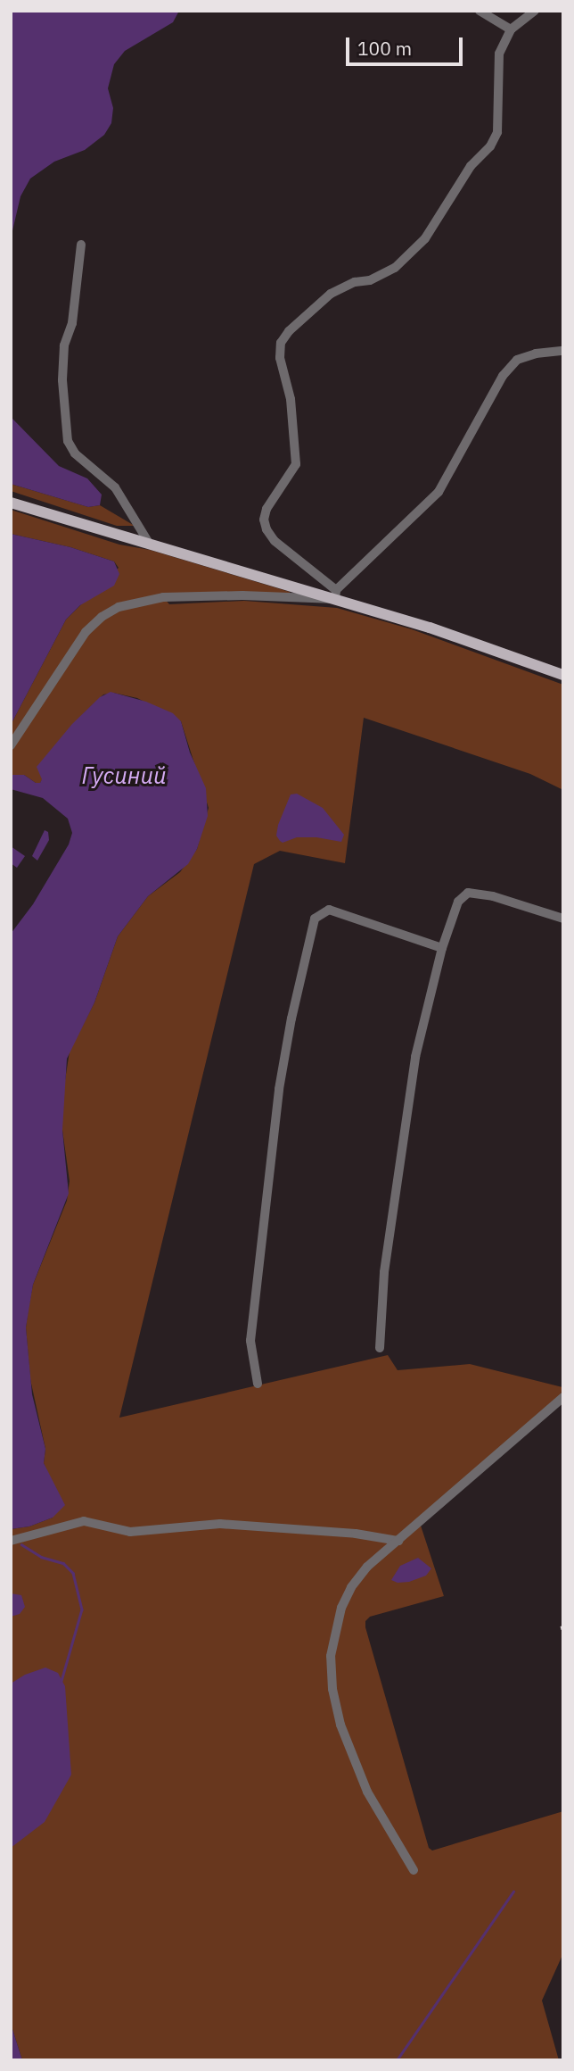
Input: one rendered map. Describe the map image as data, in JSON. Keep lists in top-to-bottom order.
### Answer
{
  "water": ["Гусиний"],
  "scale_bar": "100 m"
}
